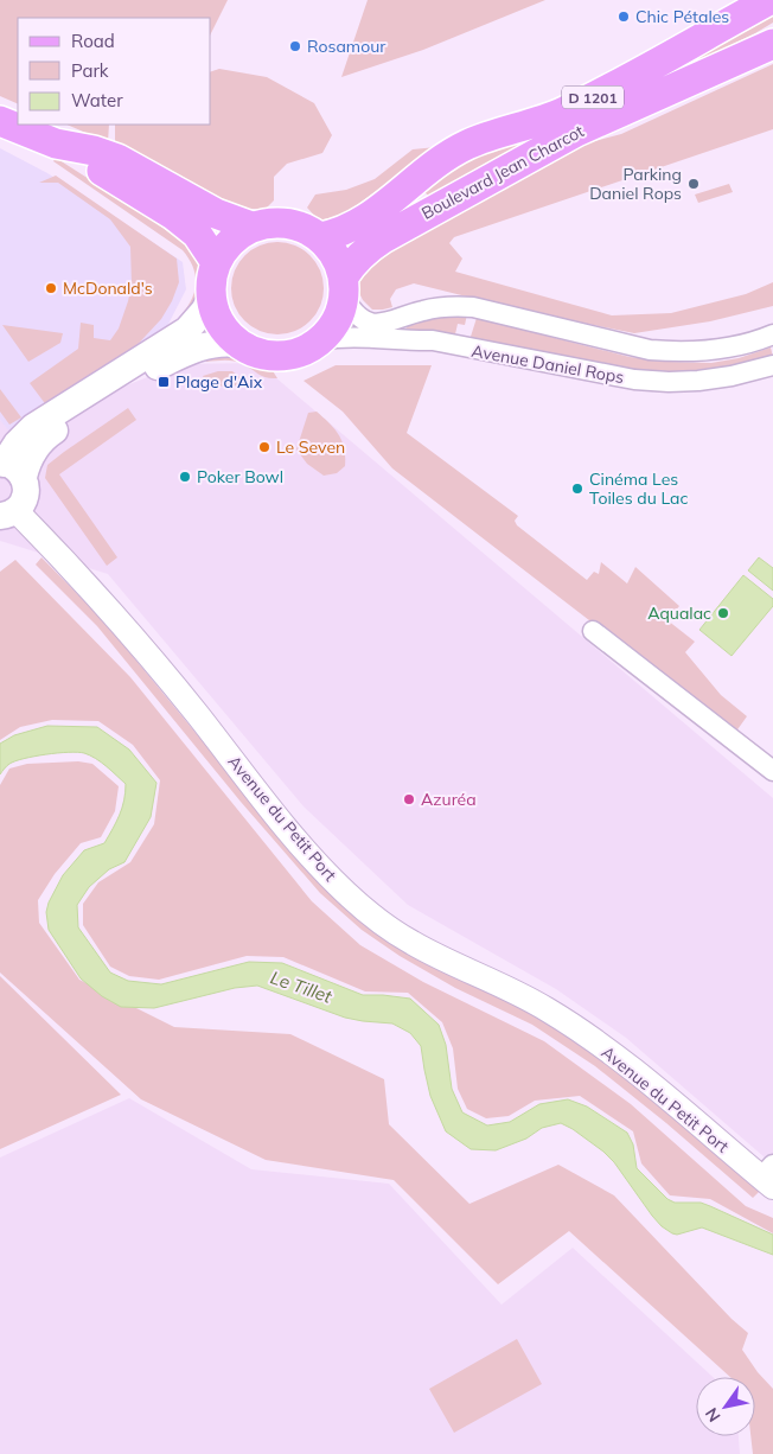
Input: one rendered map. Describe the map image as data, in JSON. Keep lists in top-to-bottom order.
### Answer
{
  "streets": {
    "main road": ["D 1201", "Boulevard Jean Charcot"],
    "street": ["Avenue Daniel Rops", "Avenue du Petit Port"]
  },
  "crossings": [
    ["Boulevard Jean Charcot", "Avenue Daniel Rops"]
  ],
  "water": ["Le Tillet"],
  "places": {
    "other": [
      "Chic Pétales",
      "Rosamour",
      "Parking Daniel Rops",
      "McDonald's",
      "Le Seven",
      "Poker Bowl",
      "Cinéma Les Toiles du Lac",
      "Aqualac",
      "Azuréa"
    ],
    "transit": ["Plage d'Aix"]
  },
  "legend": ["Road", "Park", "Water"],
  "north": "bottom left"
}
